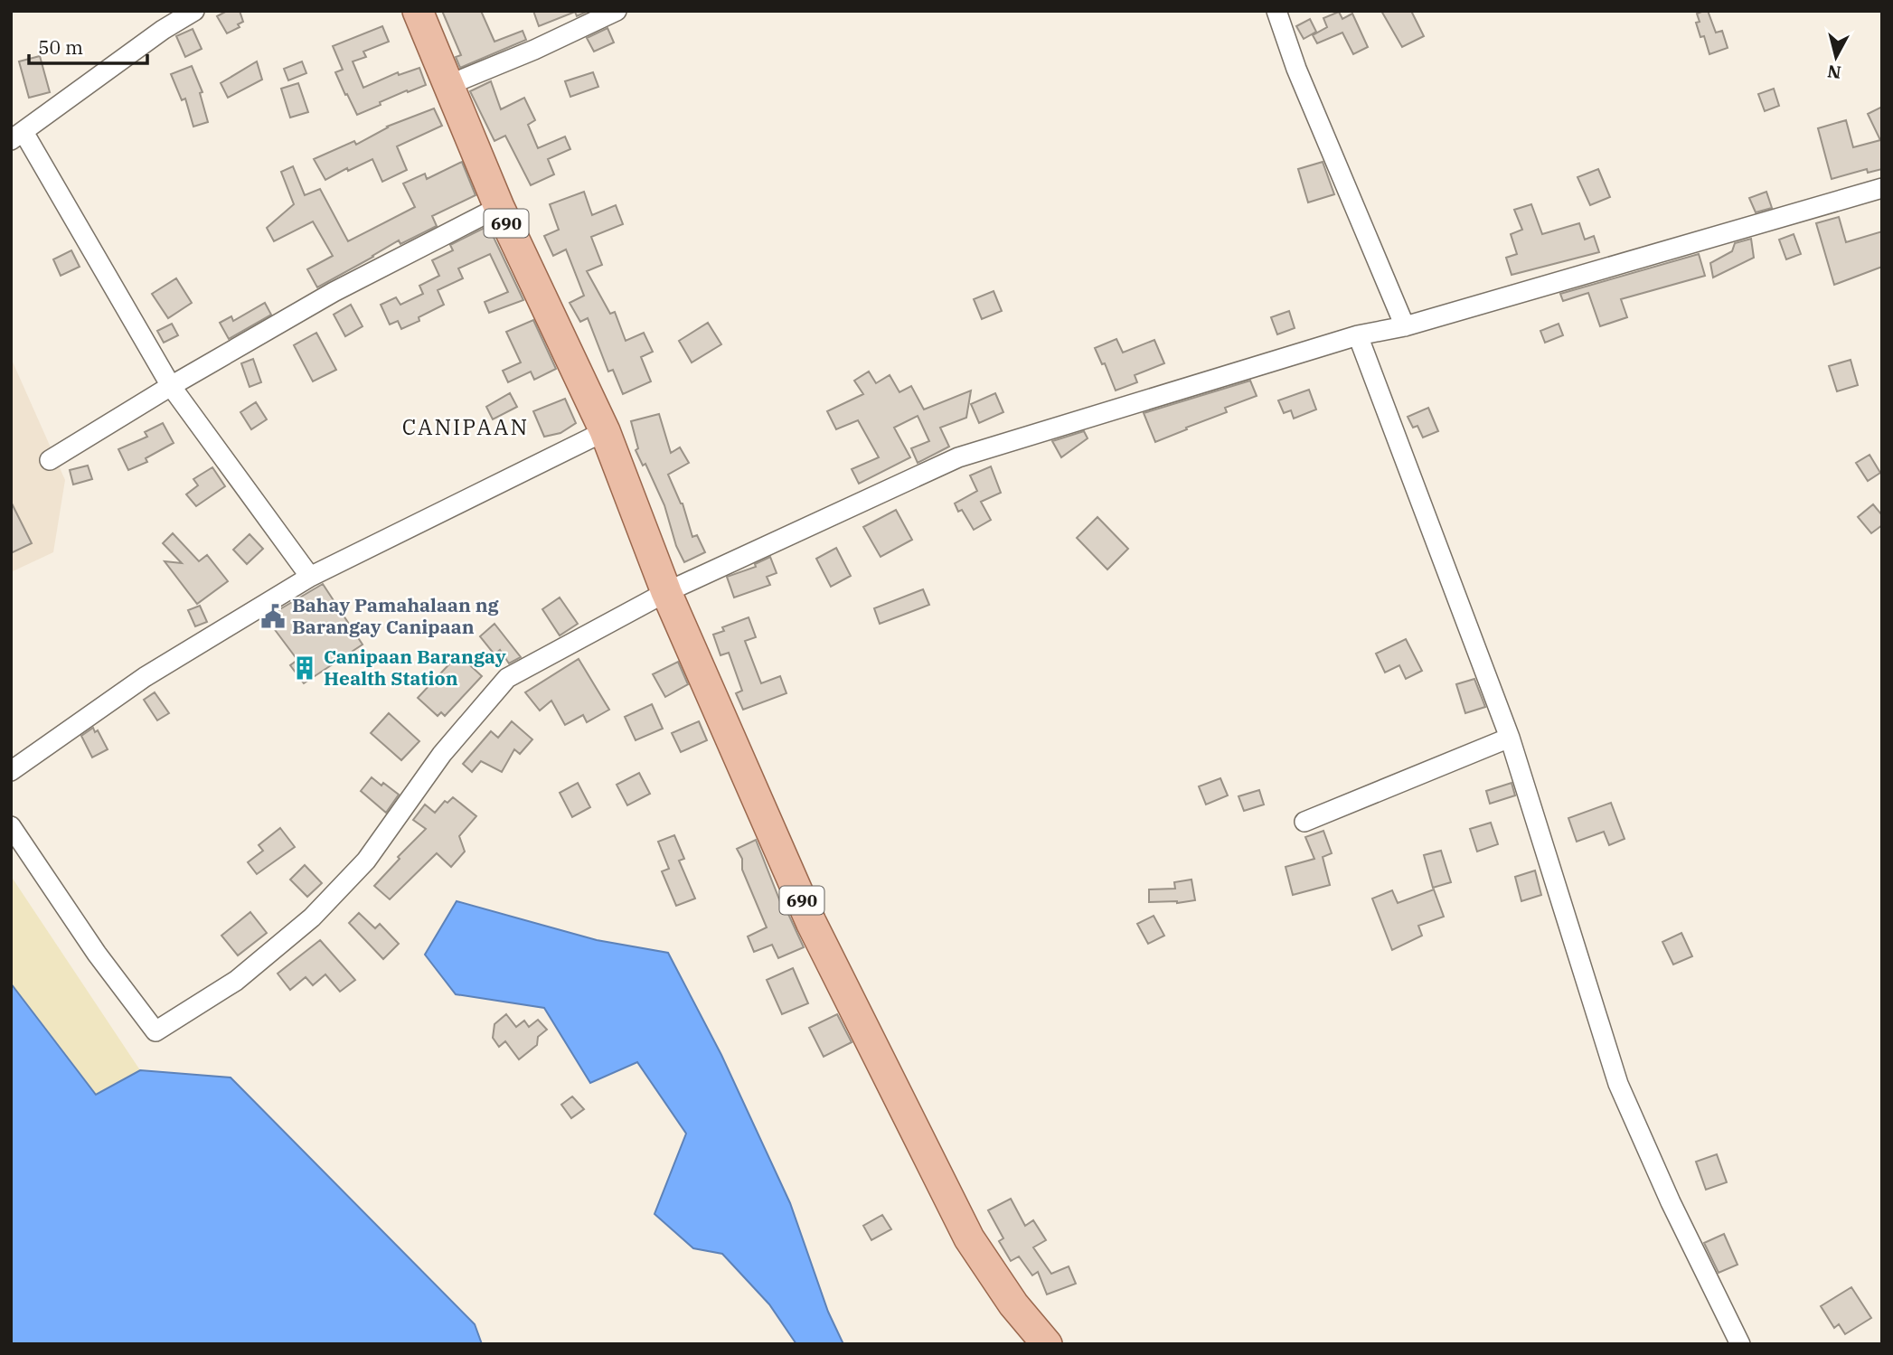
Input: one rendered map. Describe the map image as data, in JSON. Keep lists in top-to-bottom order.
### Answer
{
  "streets": {
    "main road": ["690"]
  },
  "districts": ["CANIPAAN"],
  "places": {
    "public building": ["Bahay Pamahalaan ng Barangay Canipaan"],
    "building": ["Canipaan Barangay Health Station"]
  },
  "scale_bar": "50 m",
  "north": "bottom"
}
